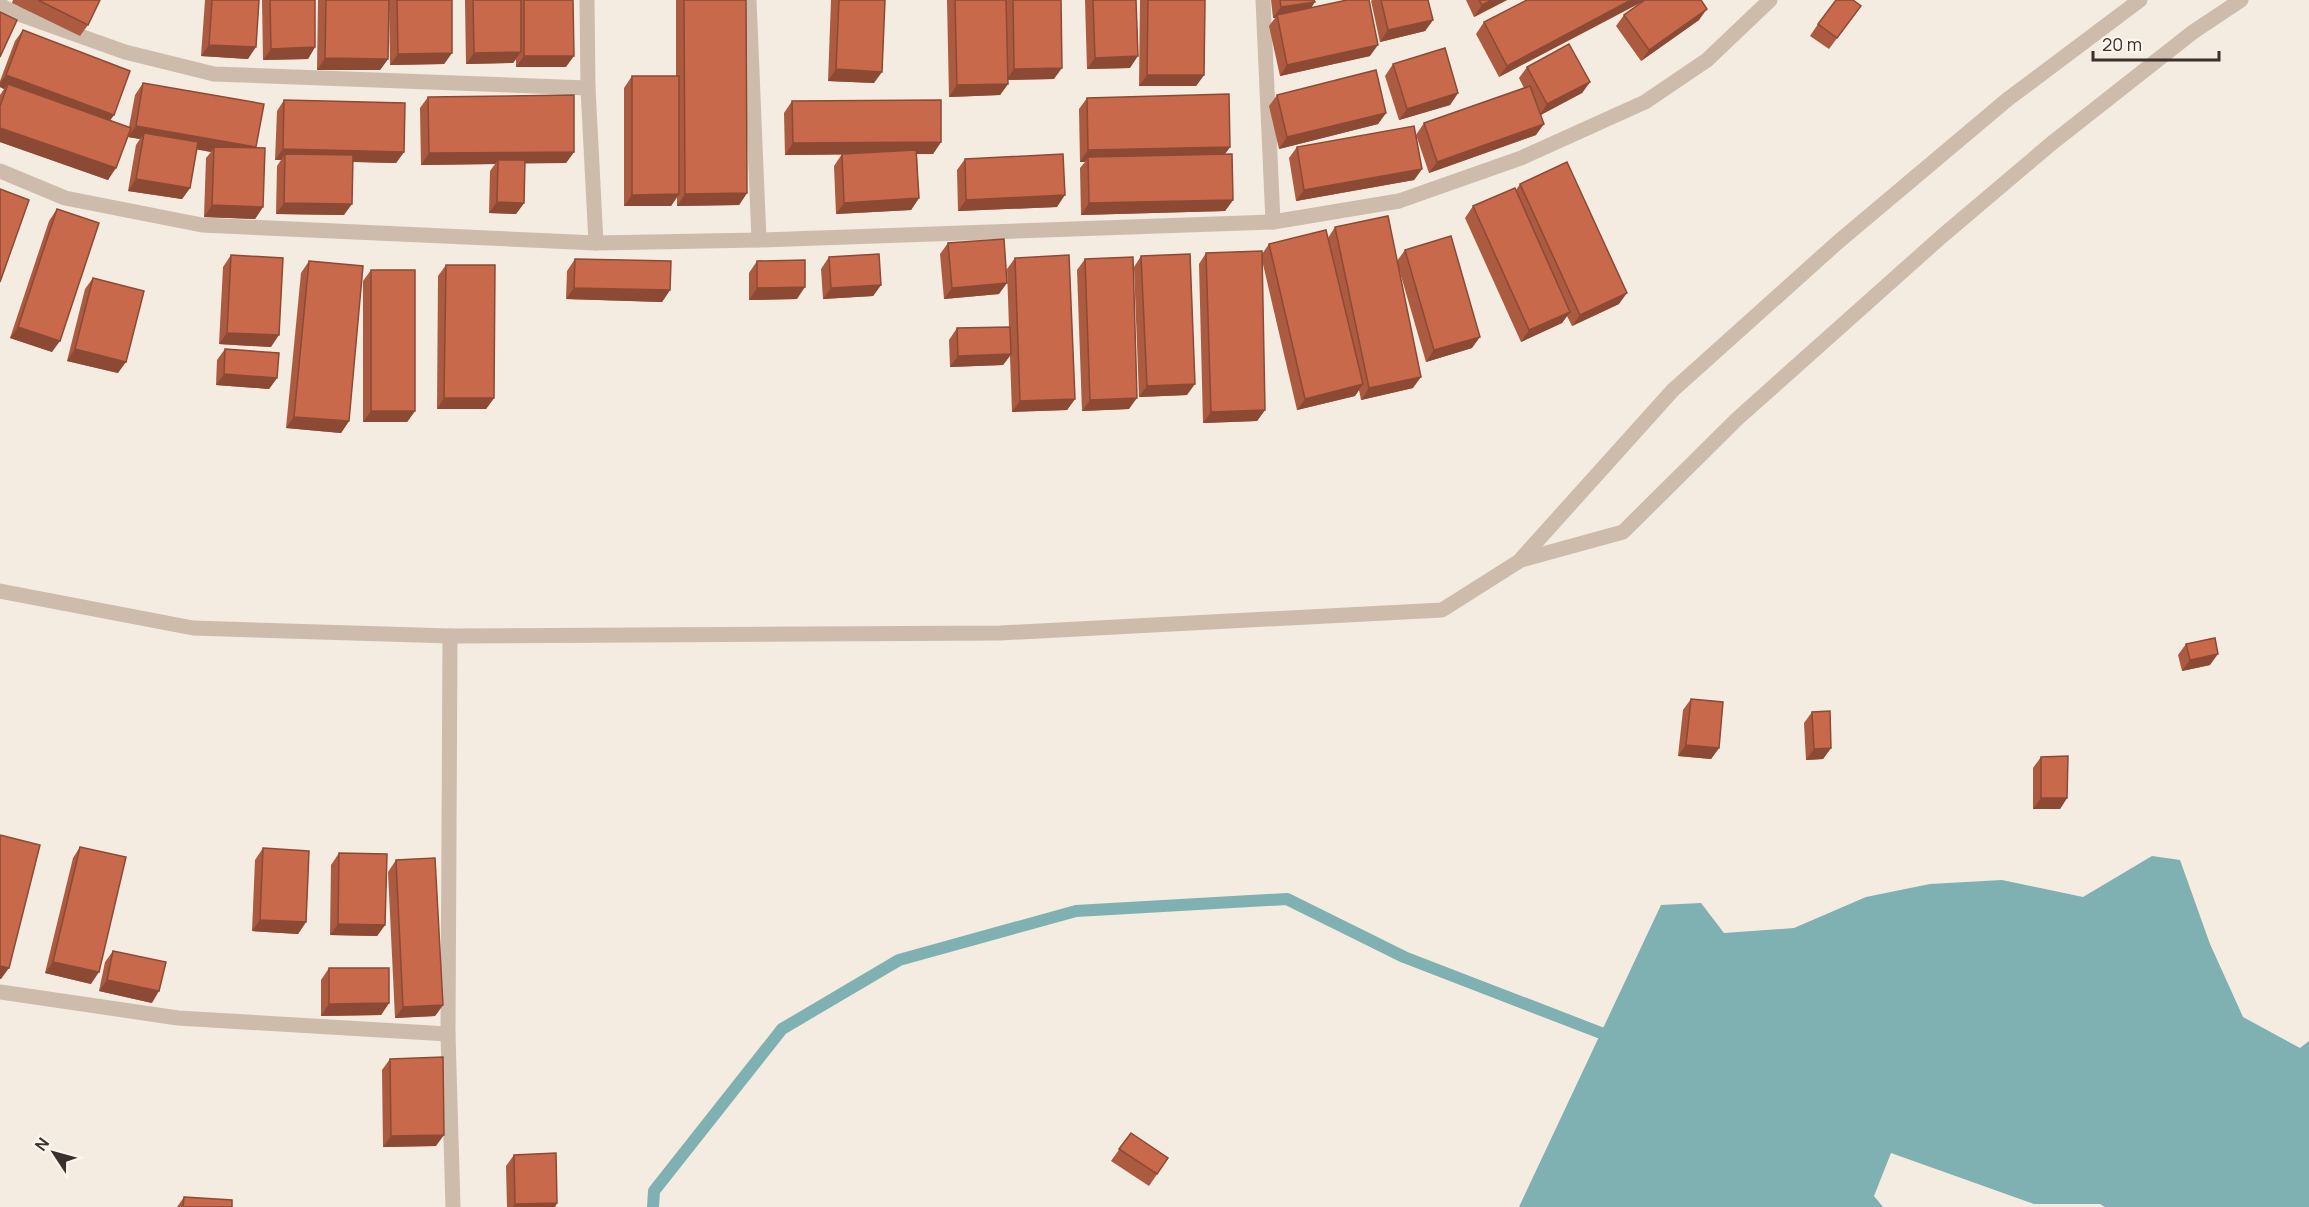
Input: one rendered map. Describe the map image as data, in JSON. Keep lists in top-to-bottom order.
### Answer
{
  "scale_bar": "20 m",
  "north": "top left"
}
